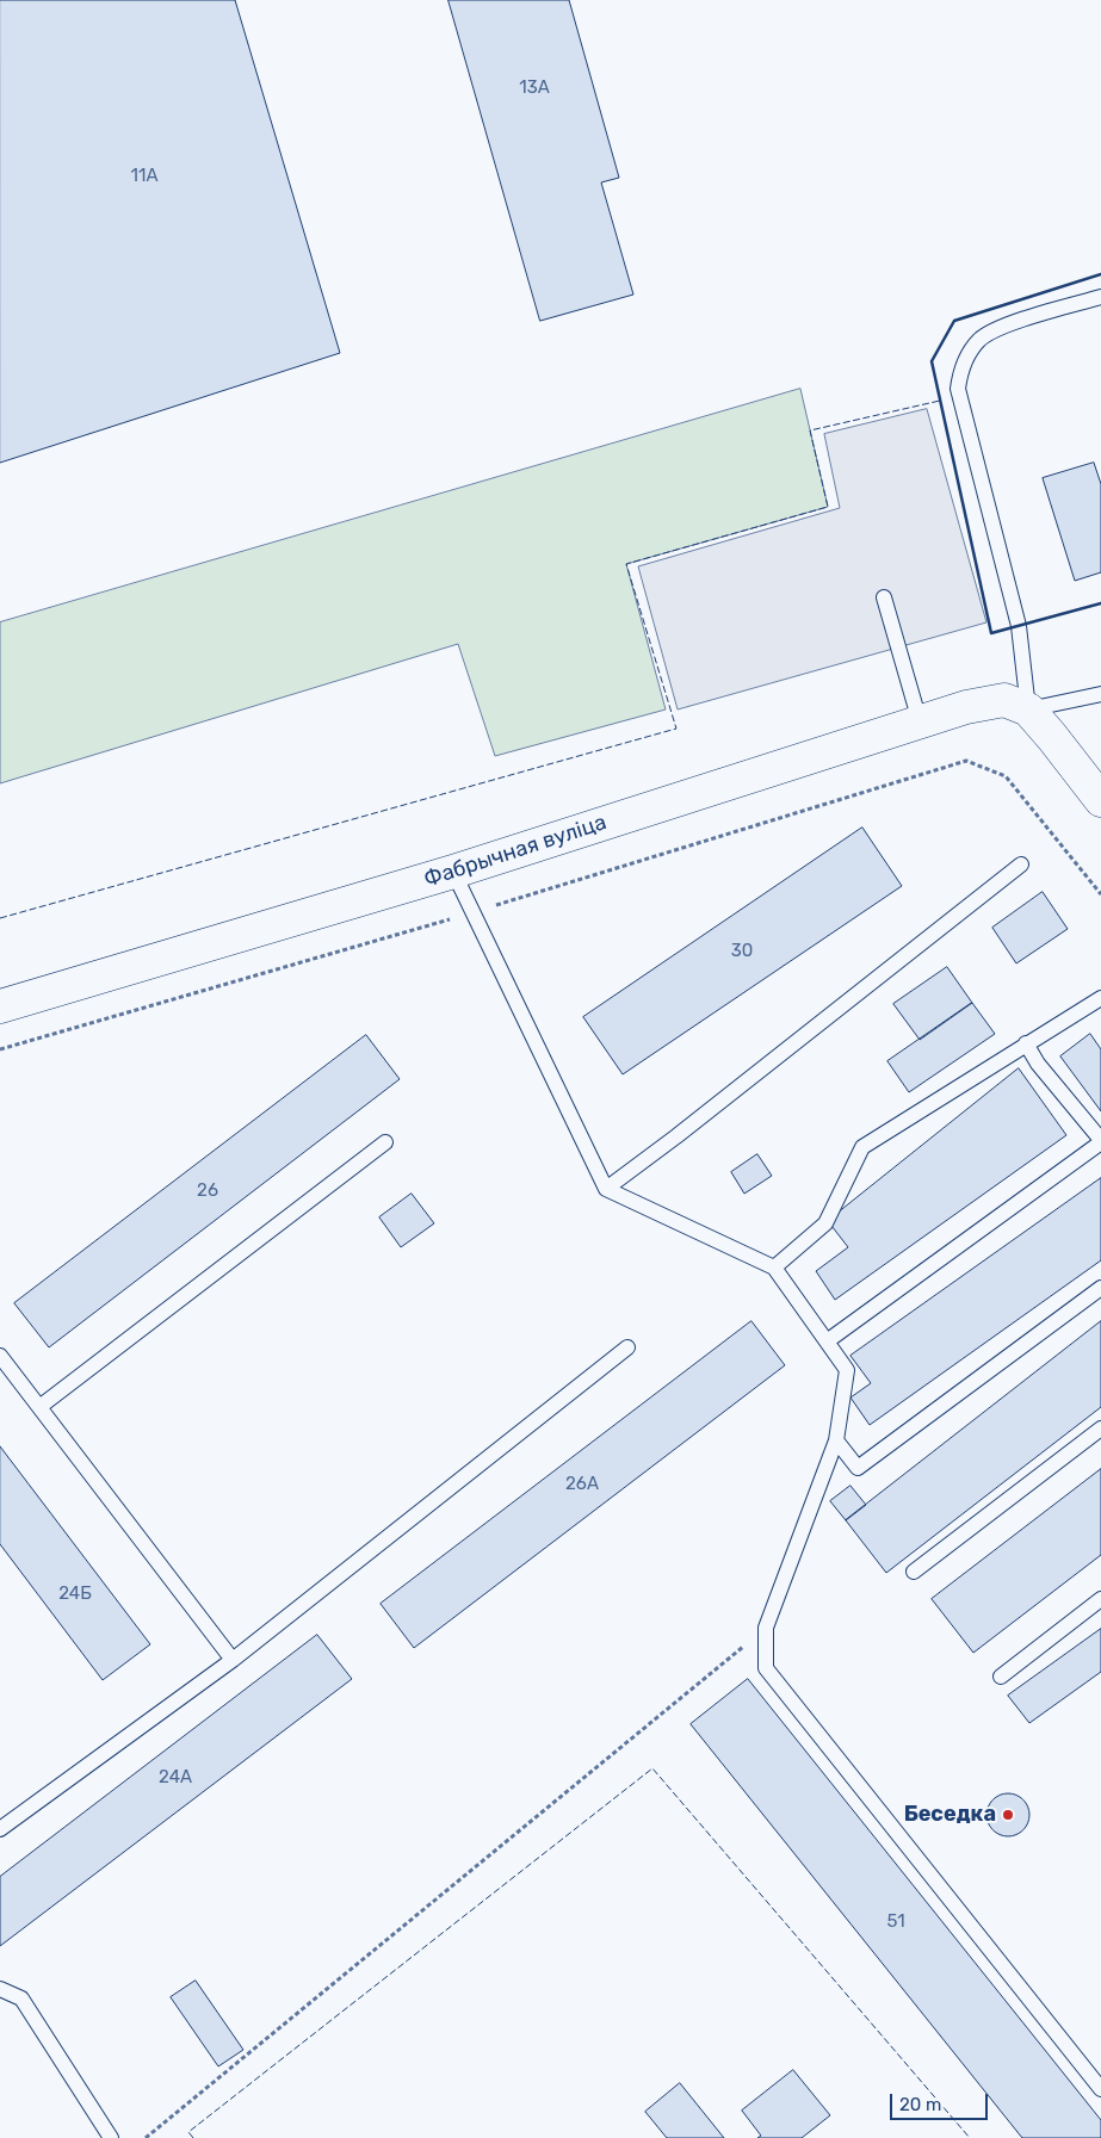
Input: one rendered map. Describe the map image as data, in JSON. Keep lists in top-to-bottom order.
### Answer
{
  "streets": {
    "main road": ["Фабрычная вуліца"]
  },
  "places": ["Беседка"],
  "house_numbers": [
    "13А",
    "11А",
    "30",
    "26",
    "26А",
    "24Б",
    "24А",
    "51"
  ],
  "scale_bar": "20 m"
}
